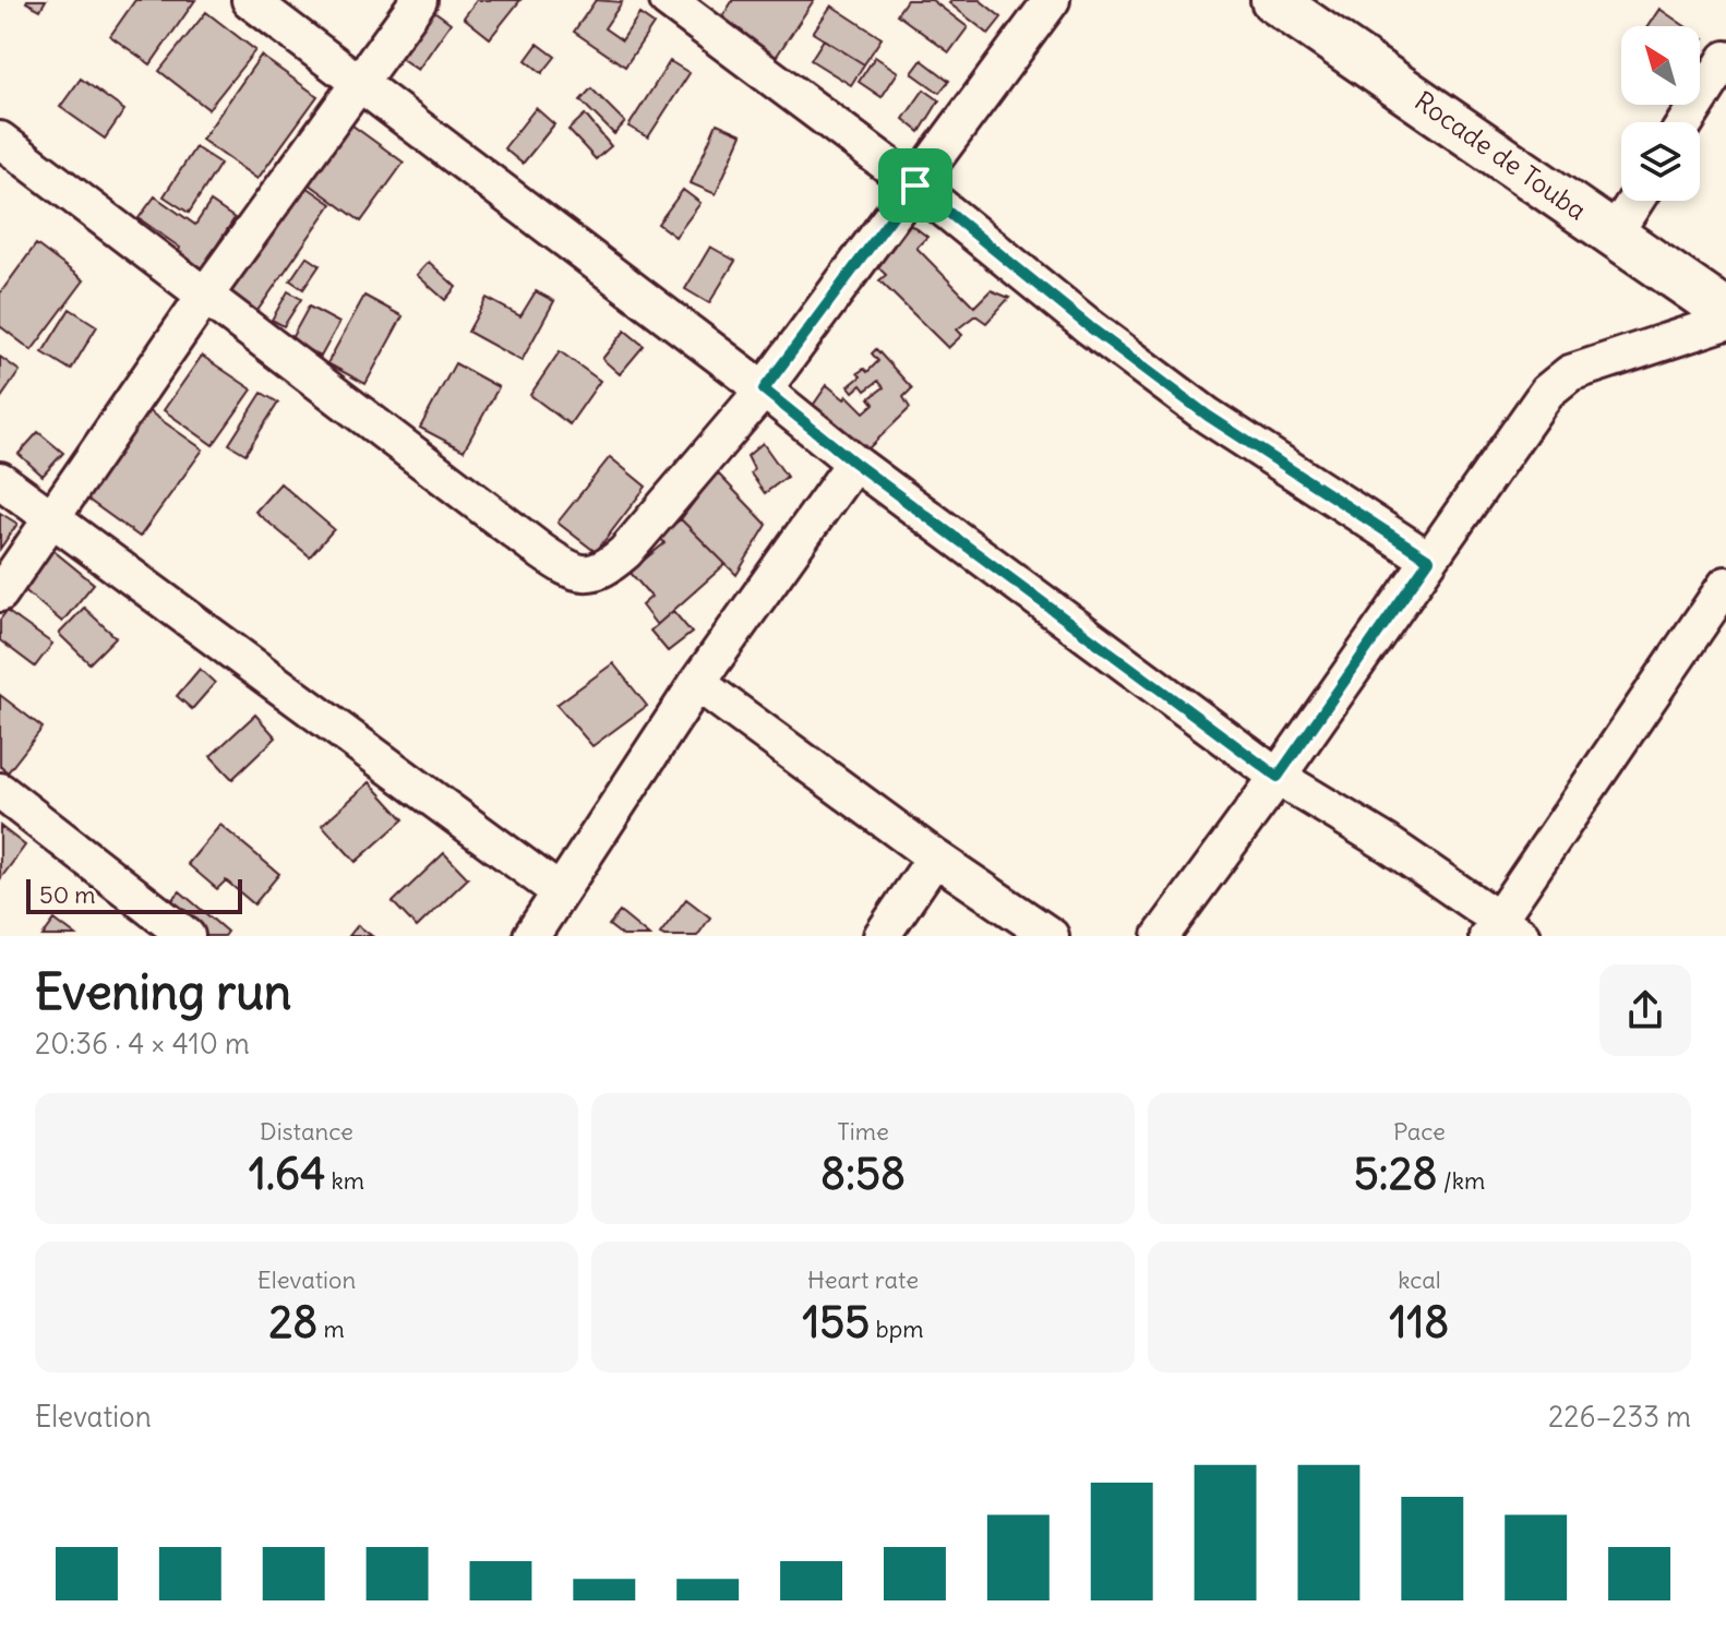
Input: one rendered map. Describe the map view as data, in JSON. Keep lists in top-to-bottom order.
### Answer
{
  "streets": {
    "main road": ["Rocade de Touba"]
  },
  "scale_bar": "50 m",
  "north": "top left",
  "page": {
    "scale": "50 m",
    "heading": ["Evening run", "20:36 · 4 × 410 m"],
    "stats": [
      ["Distance", "1.64 km"],
      ["Time", "8:58"],
      ["Pace", "5:28 /km"],
      ["Elevation", "28 m"],
      ["Heart rate", "155 bpm"],
      ["kcal", "118"]
    ],
    "chart": ["Elevation", "226–233 m"]
  }
}
